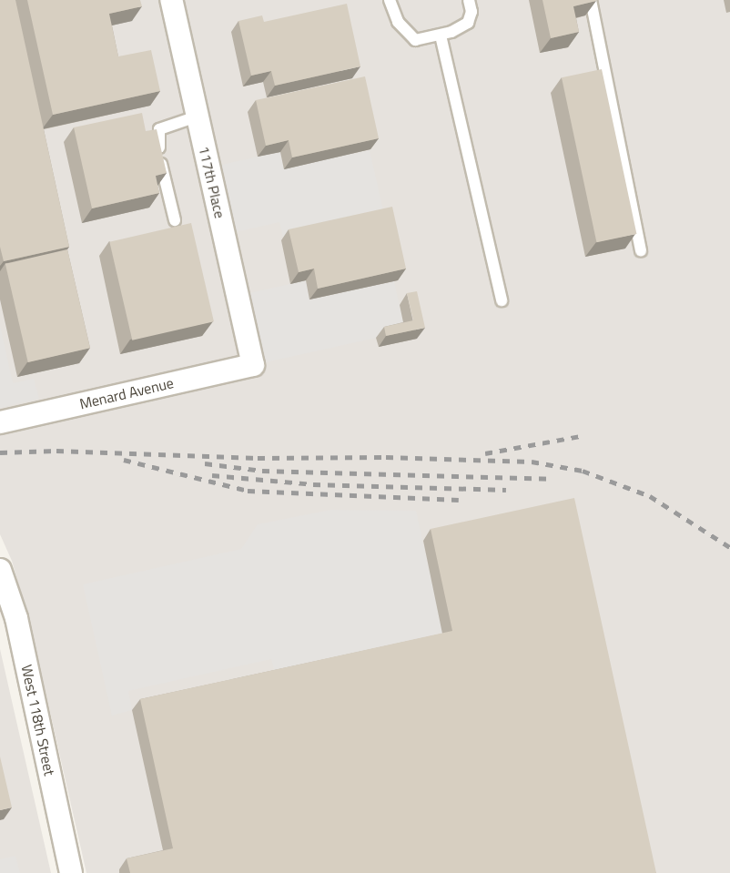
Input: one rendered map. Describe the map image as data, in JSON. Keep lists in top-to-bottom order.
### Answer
{
  "streets": {
    "street": ["117th Place", "Menard Avenue", "West 118th Street"]
  },
  "crossings": [
    ["117th Place", "Menard Avenue"]
  ]
}
